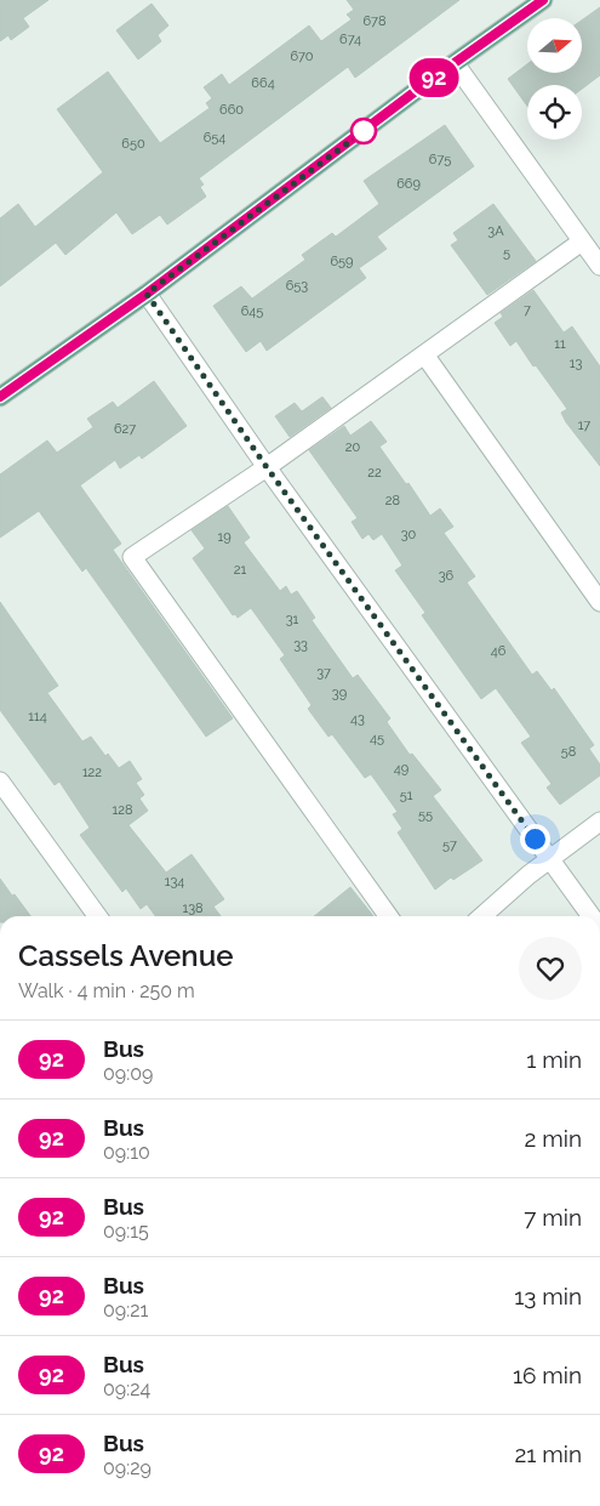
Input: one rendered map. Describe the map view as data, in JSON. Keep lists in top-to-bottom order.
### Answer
{
  "lines": ["bus line 92"],
  "house_numbers": [
    "678",
    "674",
    "670",
    "664",
    "660",
    "654",
    "650",
    "675",
    "669",
    "3A",
    "5",
    "659",
    "653",
    "7",
    "645",
    "11",
    "13",
    "17",
    "627",
    "20",
    "22",
    "28",
    "30",
    "19",
    "21",
    "36",
    "31",
    "33",
    "46",
    "37",
    "39",
    "114",
    "43",
    "45",
    "58",
    "49",
    "122",
    "51",
    "128",
    "55",
    "57",
    "134",
    "138"
  ],
  "north": "right",
  "page": {
    "on_map": "92",
    "heading": ["Cassels Avenue", "Walk · 4 min · 250 m"],
    "list": [
      {
        "mark": "92",
        "name": "Bus",
        "note": "09:09",
        "value": "1 min"
      },
      {
        "mark": "92",
        "name": "Bus",
        "note": "09:10",
        "value": "2 min"
      },
      {
        "mark": "92",
        "name": "Bus",
        "note": "09:15",
        "value": "7 min"
      },
      {
        "mark": "92",
        "name": "Bus",
        "note": "09:21",
        "value": "13 min"
      },
      {
        "mark": "92",
        "name": "Bus",
        "note": "09:24",
        "value": "16 min"
      },
      {
        "mark": "92",
        "name": "Bus",
        "note": "09:29",
        "value": "21 min"
      }
    ]
  }
}
